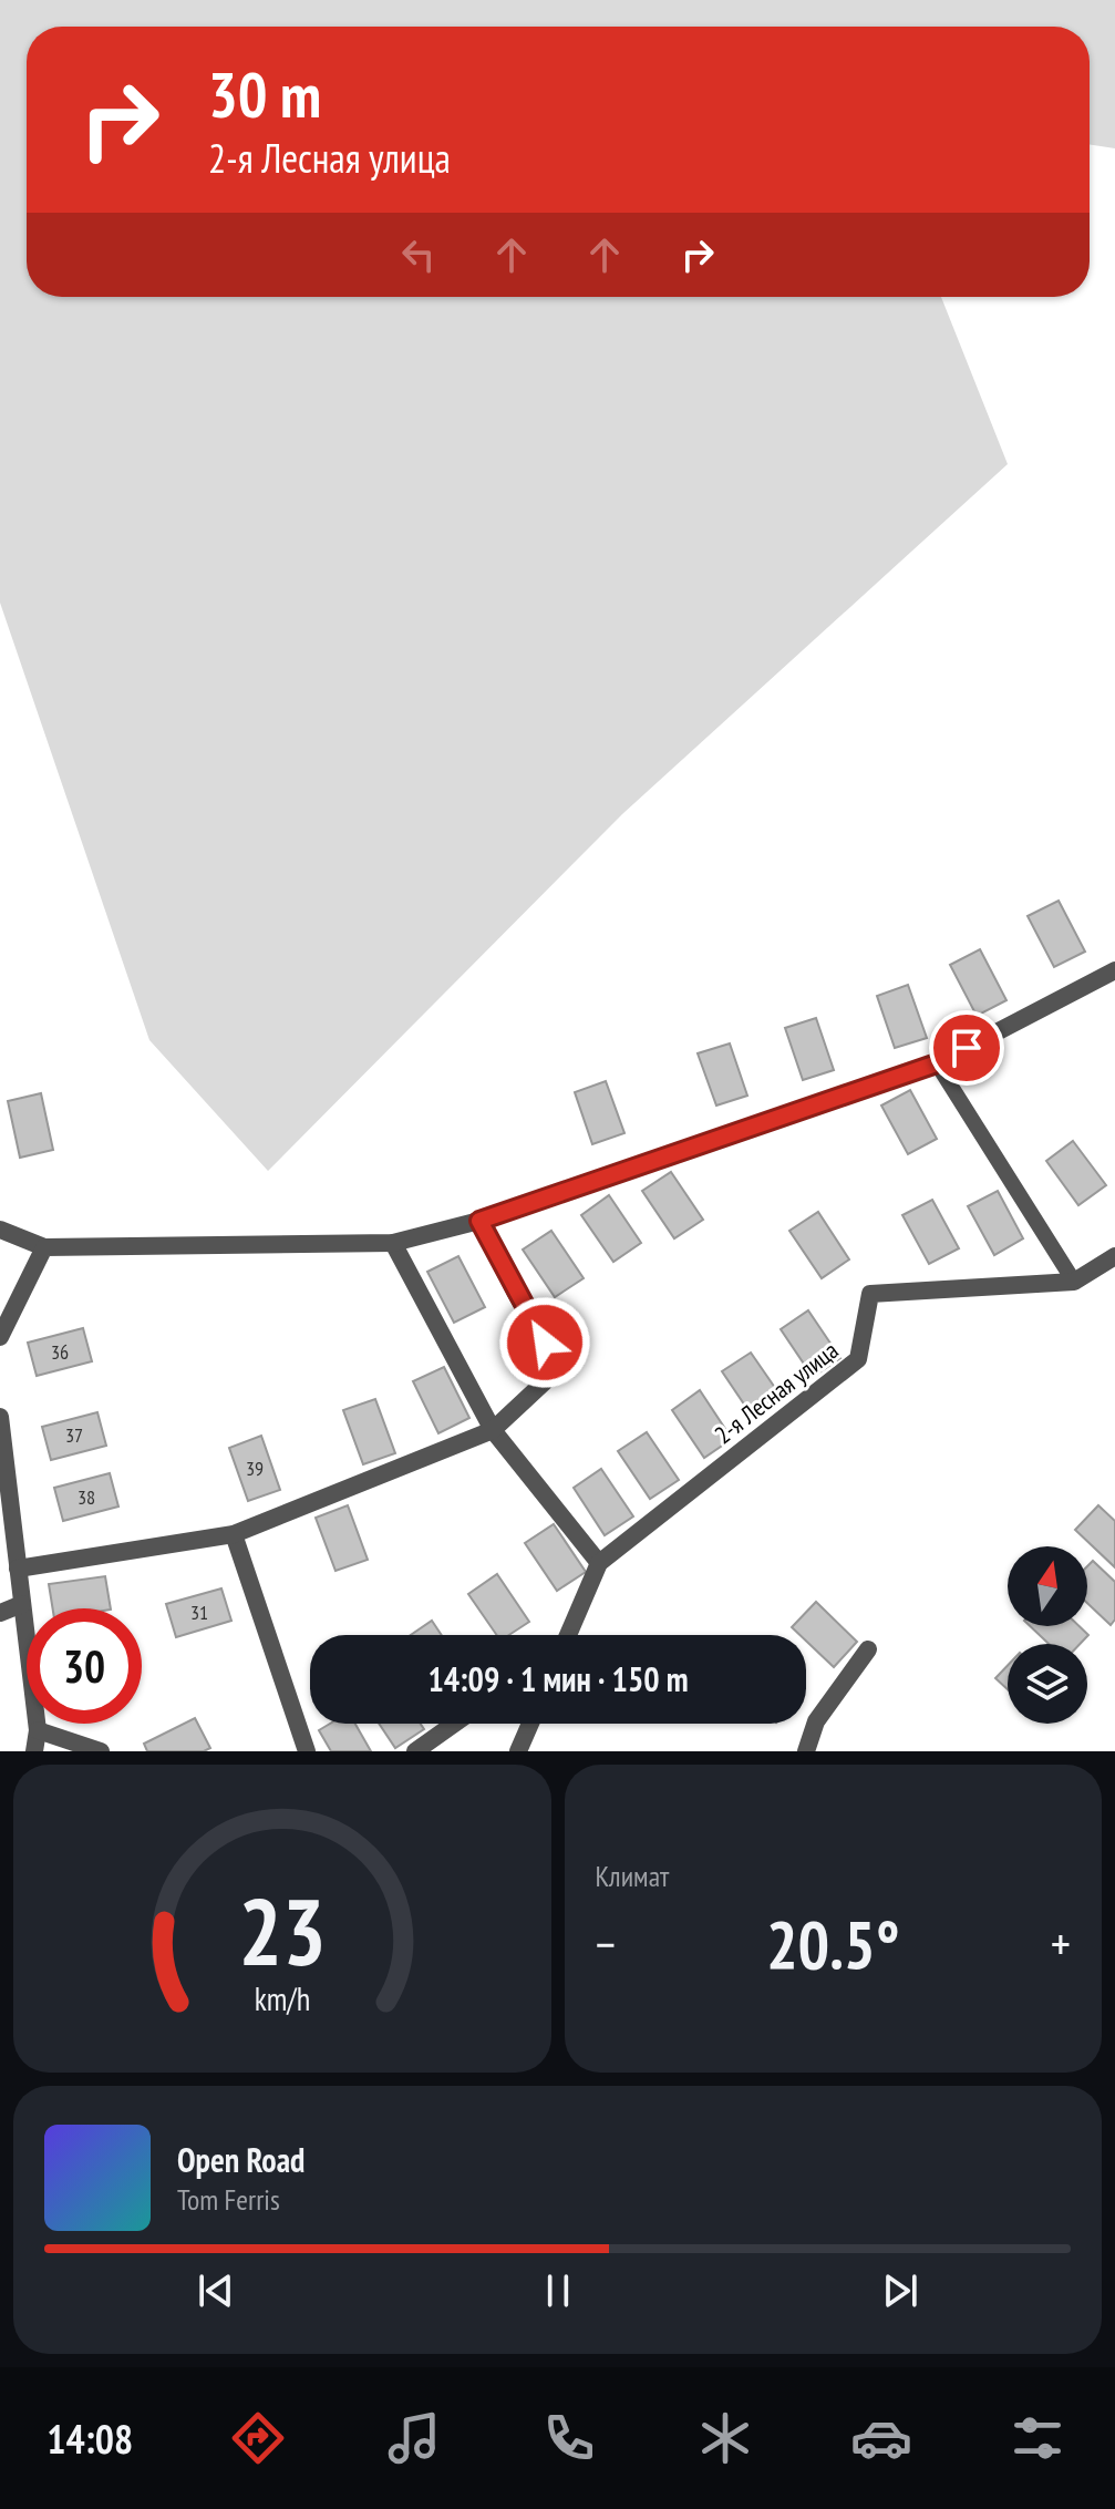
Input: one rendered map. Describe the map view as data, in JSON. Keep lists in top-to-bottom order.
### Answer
{
  "streets": {
    "street": ["2-я Лесная улица"]
  },
  "house_numbers": [
    "36",
    "37",
    "39",
    "38",
    "31"
  ],
  "north": "top",
  "page": {
    "turn": ["30 m", "2-я Лесная улица"],
    "limit": "30",
    "trip": "14:09 · 1 мин · 150 m",
    "tile": "Климат",
    "heat": ["−", "20.5°", "+"],
    "song": ["Open Road", "Tom Ferris"],
    "tabs": "14:08",
    "gauge": ["23", "km/h"]
  }
}
